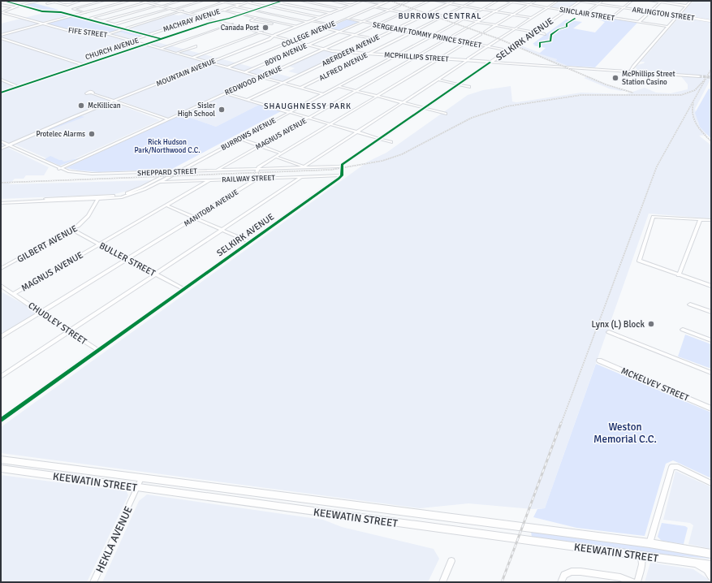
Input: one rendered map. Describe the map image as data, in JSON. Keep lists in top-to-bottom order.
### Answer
{
  "streets": {
    "main road": [
      "ARLINGTON STREET",
      "SELKIRK AVENUE",
      "MCPHILLIPS STREET",
      "KEEWATIN STREET"
    ],
    "street": [
      "SINCLAIR STREET",
      "MACHRAY AVENUE",
      "FIFE STREET",
      "COLLEGE AVENUE",
      "SERGEANT TOMMY PRINCE STREET",
      "CHURCH AVENUE",
      "ABERDEEN AVENUE",
      "BOYD AVENUE",
      "ALFRED AVENUE",
      "MOUNTAIN AVENUE",
      "REDWOOD AVENUE",
      "BURROWS AVENUE",
      "MAGNUS AVENUE",
      "SHEPPARD STREET",
      "RAILWAY STREET",
      "MANITOBA AVENUE",
      "GILBERT AVENUE",
      "BULLER STREET",
      "CHUDLEY STREET",
      "MCKELVEY STREET",
      "HEKLA AVENUE"
    ]
  },
  "crossings": [
    ["SINCLAIR STREET", "SELKIRK AVENUE"],
    ["SINCLAIR STREET", "MAGNUS AVENUE"],
    ["ARLINGTON STREET", "SELKIRK AVENUE"],
    ["MACHRAY AVENUE", "FIFE STREET"],
    ["MACHRAY AVENUE", "MCPHILLIPS STREET"],
    ["FIFE STREET", "COLLEGE AVENUE"],
    ["FIFE STREET", "CHURCH AVENUE"],
    ["FIFE STREET", "ABERDEEN AVENUE"],
    ["FIFE STREET", "BOYD AVENUE"],
    ["FIFE STREET", "ALFRED AVENUE"],
    ["FIFE STREET", "MOUNTAIN AVENUE"],
    ["FIFE STREET", "REDWOOD AVENUE"],
    ["FIFE STREET", "BURROWS AVENUE"],
    ["COLLEGE AVENUE", "SERGEANT TOMMY PRINCE STREET"],
    ["COLLEGE AVENUE", "MCPHILLIPS STREET"],
    ["SERGEANT TOMMY PRINCE STREET", "SELKIRK AVENUE"],
    ["SERGEANT TOMMY PRINCE STREET", "ABERDEEN AVENUE"],
    ["SERGEANT TOMMY PRINCE STREET", "BOYD AVENUE"],
    ["SERGEANT TOMMY PRINCE STREET", "ALFRED AVENUE"],
    ["SERGEANT TOMMY PRINCE STREET", "REDWOOD AVENUE"],
    ["SERGEANT TOMMY PRINCE STREET", "BURROWS AVENUE"],
    ["SERGEANT TOMMY PRINCE STREET", "MAGNUS AVENUE"],
    ["SELKIRK AVENUE", "MCPHILLIPS STREET"],
    ["SELKIRK AVENUE", "SHEPPARD STREET"],
    ["SELKIRK AVENUE", "RAILWAY STREET"],
    ["SELKIRK AVENUE", "BULLER STREET"],
    ["SELKIRK AVENUE", "CHUDLEY STREET"],
    ["CHURCH AVENUE", "MCPHILLIPS STREET"],
    ["ABERDEEN AVENUE", "MCPHILLIPS STREET"],
    ["BOYD AVENUE", "MCPHILLIPS STREET"],
    ["MCPHILLIPS STREET", "ALFRED AVENUE"],
    ["MCPHILLIPS STREET", "REDWOOD AVENUE"],
    ["MCPHILLIPS STREET", "BURROWS AVENUE"],
    ["MCPHILLIPS STREET", "MAGNUS AVENUE"],
    ["MOUNTAIN AVENUE", "SHEPPARD STREET"],
    ["REDWOOD AVENUE", "SHEPPARD STREET"],
    ["BURROWS AVENUE", "SHEPPARD STREET"],
    ["BURROWS AVENUE", "RAILWAY STREET"],
    ["BURROWS AVENUE", "GILBERT AVENUE"],
    ["MAGNUS AVENUE", "SHEPPARD STREET"],
    ["MAGNUS AVENUE", "RAILWAY STREET"],
    ["MAGNUS AVENUE", "BULLER STREET"],
    ["MAGNUS AVENUE", "CHUDLEY STREET"],
    ["RAILWAY STREET", "MANITOBA AVENUE"],
    ["MANITOBA AVENUE", "BULLER STREET"],
    ["MANITOBA AVENUE", "CHUDLEY STREET"],
    ["GILBERT AVENUE", "BULLER STREET"],
    ["KEEWATIN STREET", "HEKLA AVENUE"]
  ],
  "districts": ["BURROWS CENTRAL", "SHAUGHNESSY PARK"],
  "parks": ["Rick Hudson Park/Northwood C.C.", "Weston Memorial C.C."],
  "places": [
    "Canada Post",
    "McPhillips Street Station Casino",
    "McKillican",
    "Sisler High School",
    "Protelec Alarms",
    "Lynx (L) Block"
  ]
}
